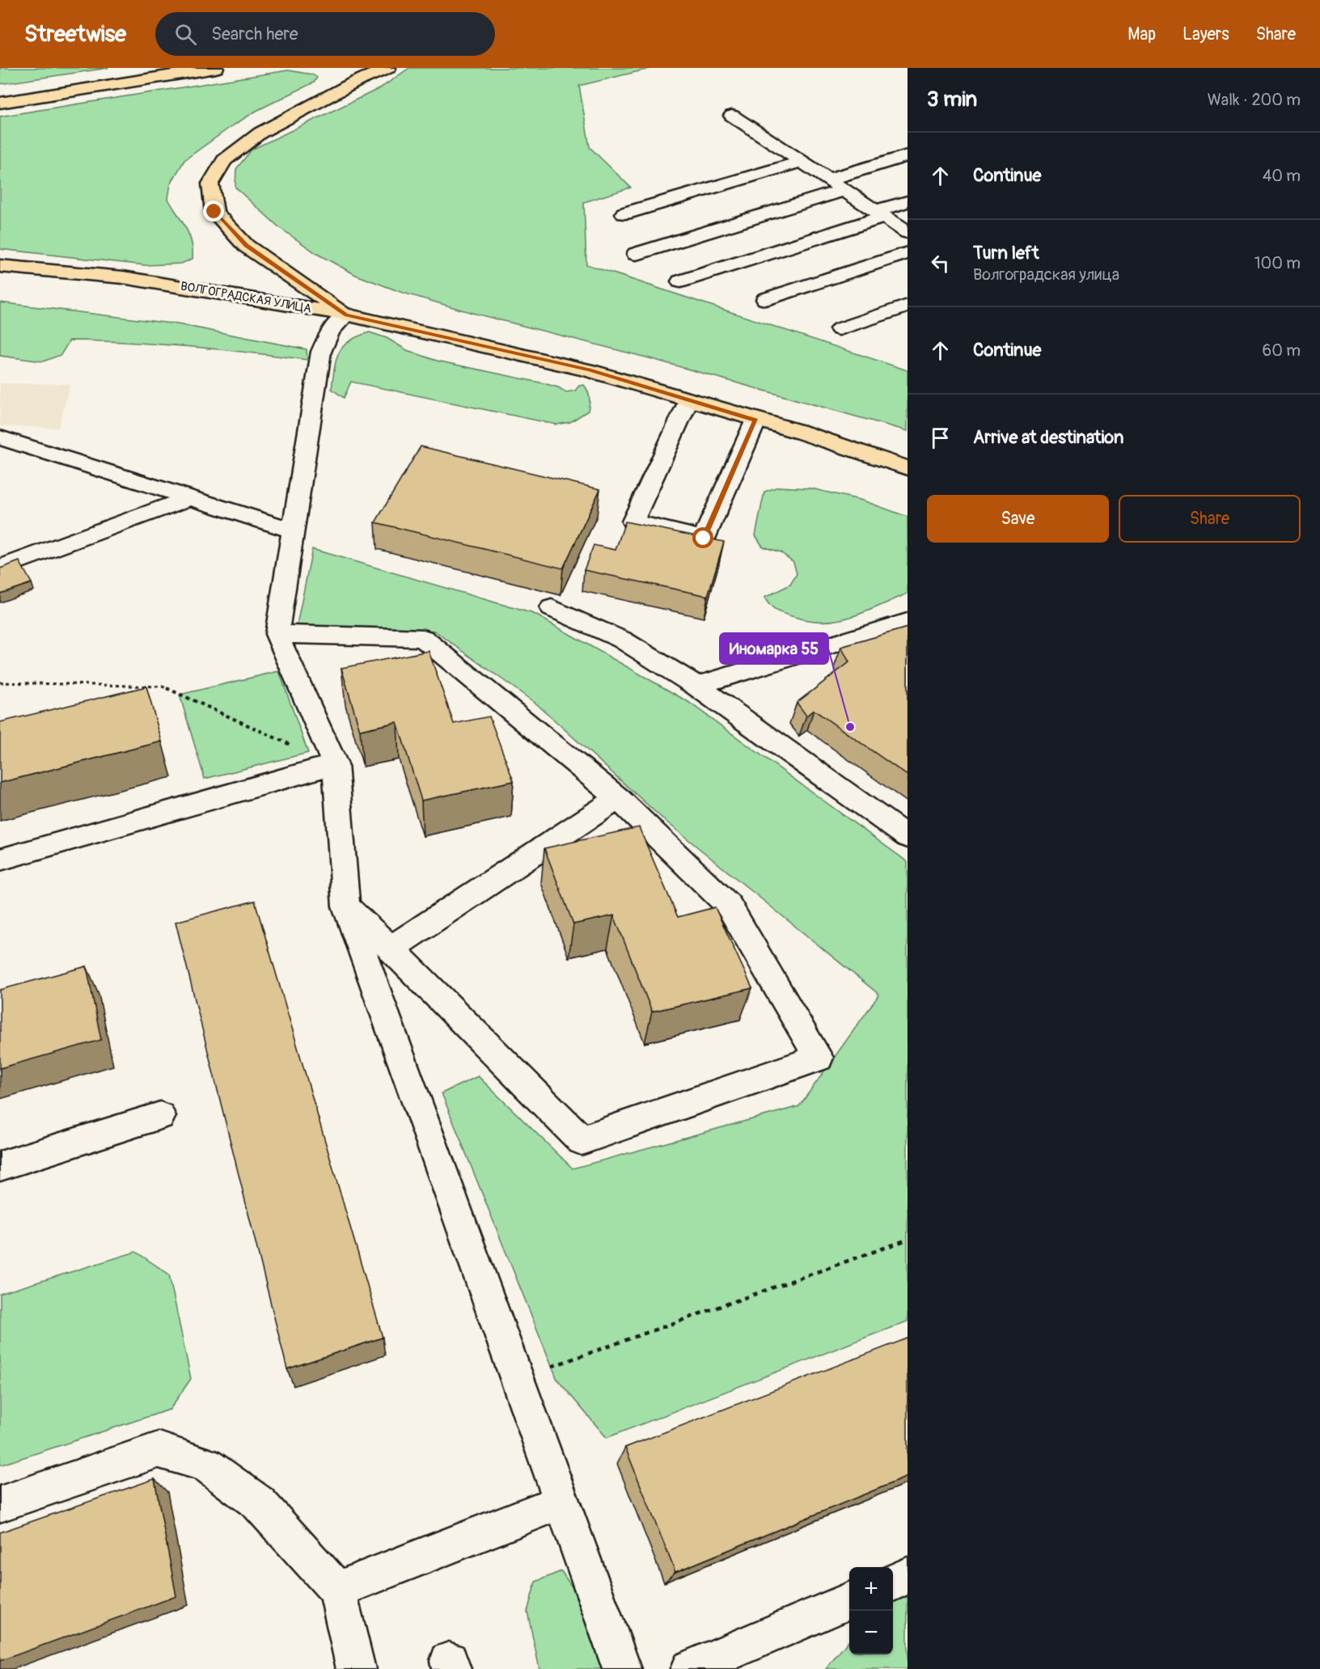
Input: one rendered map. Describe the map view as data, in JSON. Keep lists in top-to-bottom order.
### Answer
{
  "streets": {
    "main road": ["ВОЛГОГРАДСКАЯ УЛИЦА"]
  },
  "places": ["Иномарка 55"],
  "page": {
    "header": "Streetwise",
    "search": "Search here",
    "nav": ["Map", "Layers", "Share"],
    "heading": ["3 min", "Walk · 200 m"],
    "list": [
      ["Continue", "40 m"],
      ["Turn left", "Волгоградская улица", "100 m"],
      ["Continue", "60 m"],
      "Arrive at destination"
    ],
    "buttons": ["Save", "Share"],
    "map_buttons": ["+", "−"]
  }
}
